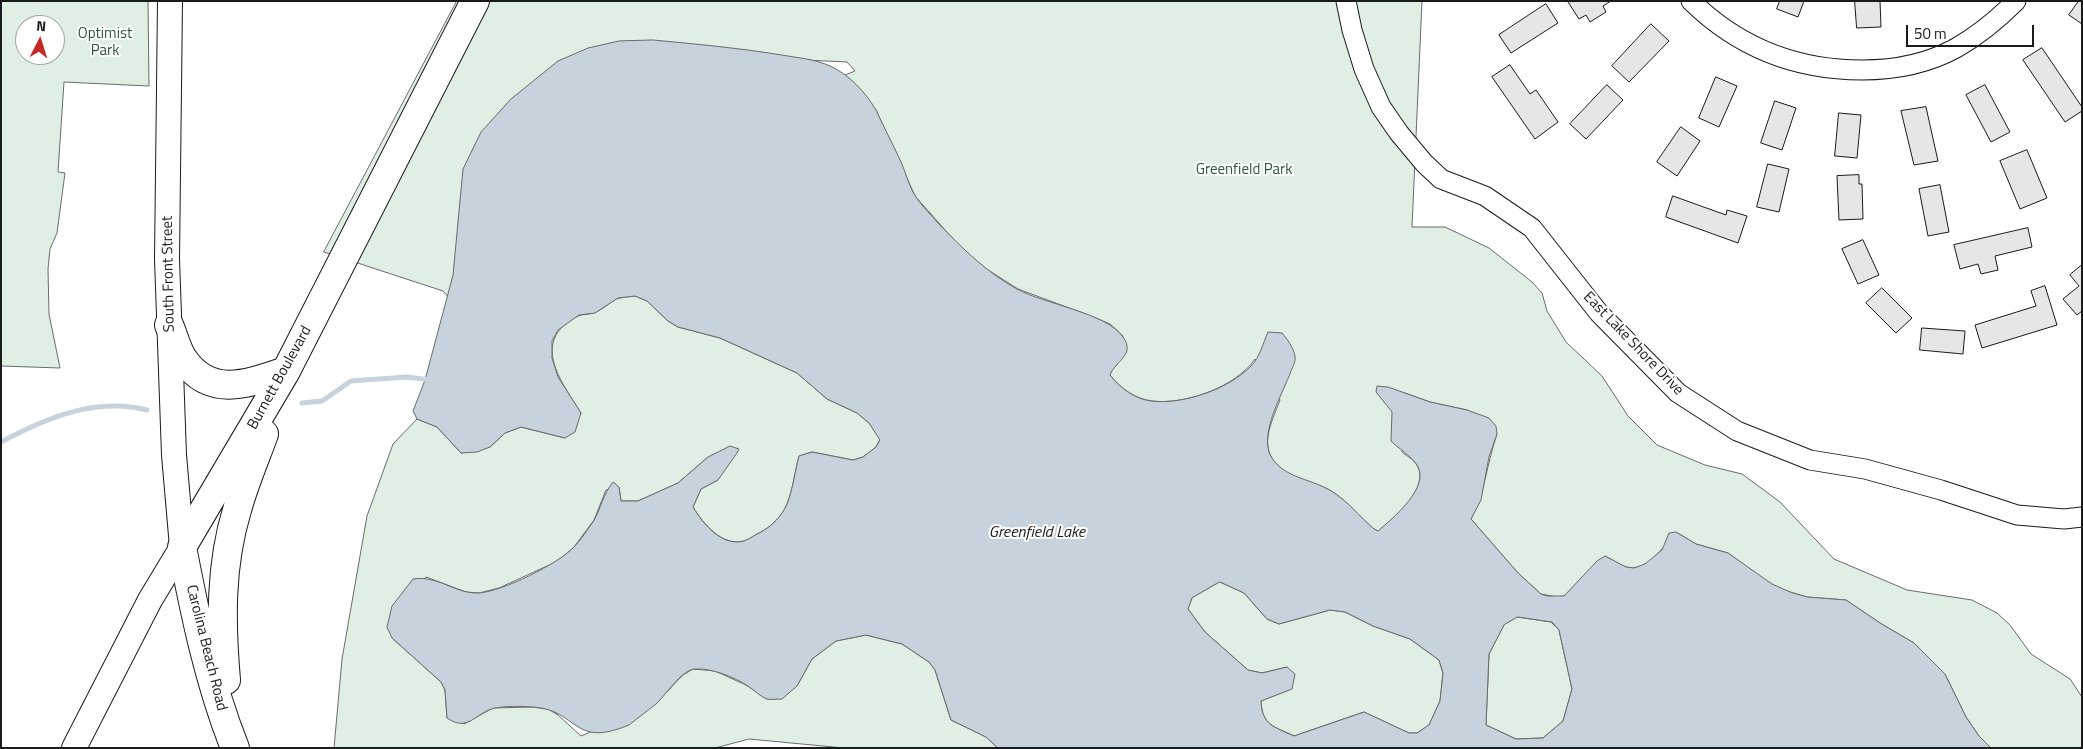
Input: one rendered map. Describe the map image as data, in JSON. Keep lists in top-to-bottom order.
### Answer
{
  "streets": {
    "highway": ["Burnett Boulevard", "Carolina Beach Road"],
    "main road": ["South Front Street"],
    "street": ["East Lake Shore Drive"]
  },
  "crossings": [
    ["South Front Street", "Burnett Boulevard"],
    ["South Front Street", "Carolina Beach Road"],
    ["Burnett Boulevard", "Carolina Beach Road"]
  ],
  "water": ["Greenfield Lake"],
  "parks": ["Optimist Park", "Greenfield Park"],
  "scale_bar": "50 m",
  "north": "top"
}
